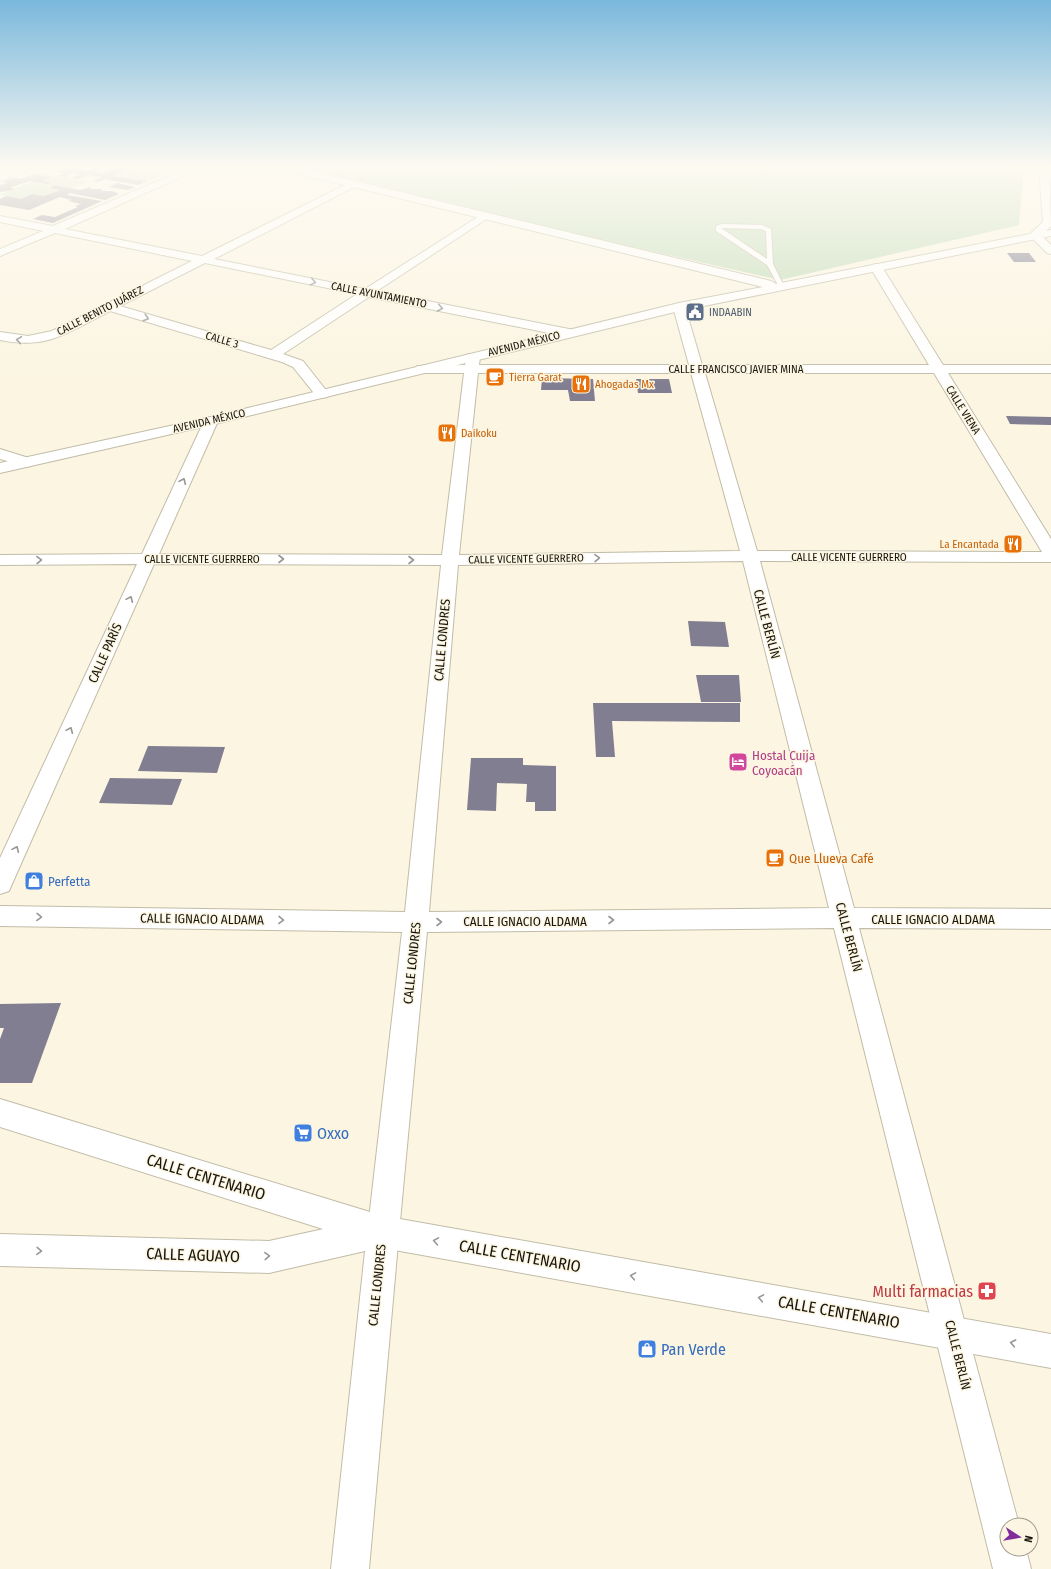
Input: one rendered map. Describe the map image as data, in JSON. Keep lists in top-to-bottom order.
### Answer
{
  "streets": {
    "street": [
      "CALLE AYUNTAMIENTO",
      "CALLE BENITO JUÁREZ",
      "CALLE 3",
      "AVENIDA MÉXICO",
      "CALLE FRANCISCO JAVIER MINA",
      "CALLE VIENA",
      "CALLE VICENTE GUERRERO",
      "CALLE BERLÍN",
      "CALLE LONDRES",
      "CALLE PARÍS",
      "CALLE IGNACIO ALDAMA",
      "CALLE CENTENARIO",
      "CALLE AGUAYO"
    ]
  },
  "crossings": [
    ["CALLE AYUNTAMIENTO", "CALLE BENITO JUÁREZ"],
    ["CALLE AYUNTAMIENTO", "AVENIDA MÉXICO"],
    ["CALLE BENITO JUÁREZ", "CALLE 3"],
    ["CALLE 3", "AVENIDA MÉXICO"],
    ["AVENIDA MÉXICO", "CALLE FRANCISCO JAVIER MINA"],
    ["AVENIDA MÉXICO", "CALLE VIENA"],
    ["AVENIDA MÉXICO", "CALLE BERLÍN"],
    ["AVENIDA MÉXICO", "CALLE LONDRES"],
    ["AVENIDA MÉXICO", "CALLE PARÍS"],
    ["CALLE FRANCISCO JAVIER MINA", "CALLE VIENA"],
    ["CALLE FRANCISCO JAVIER MINA", "CALLE BERLÍN"],
    ["CALLE FRANCISCO JAVIER MINA", "CALLE LONDRES"],
    ["CALLE VICENTE GUERRERO", "CALLE BERLÍN"],
    ["CALLE VICENTE GUERRERO", "CALLE LONDRES"],
    ["CALLE VICENTE GUERRERO", "CALLE PARÍS"],
    ["CALLE BERLÍN", "CALLE IGNACIO ALDAMA"],
    ["CALLE BERLÍN", "CALLE CENTENARIO"],
    ["CALLE LONDRES", "CALLE IGNACIO ALDAMA"],
    ["CALLE LONDRES", "CALLE CENTENARIO"],
    ["CALLE LONDRES", "CALLE AGUAYO"],
    ["CALLE CENTENARIO", "CALLE AGUAYO"]
  ],
  "one_way": [
    "CALLE AYUNTAMIENTO",
    "CALLE BENITO JUÁREZ",
    "CALLE 3",
    "CALLE VICENTE GUERRERO",
    "CALLE PARÍS",
    "CALLE IGNACIO ALDAMA",
    "CALLE CENTENARIO",
    "CALLE AGUAYO"
  ],
  "places": {
    "public building": ["INDAABIN"],
    "cafe": ["Tierra Garat", "Que Llueva Café"],
    "restaurant": ["Ahogadas Mx", "Daikoku", "La Encantada"],
    "hotel": ["Hostal Cuija Coyoacán"],
    "shop": ["Perfetta", "Pan Verde"],
    "supermarket": ["Oxxo"],
    "pharmacy": ["Multi farmacias"]
  },
  "north": "right"
}
